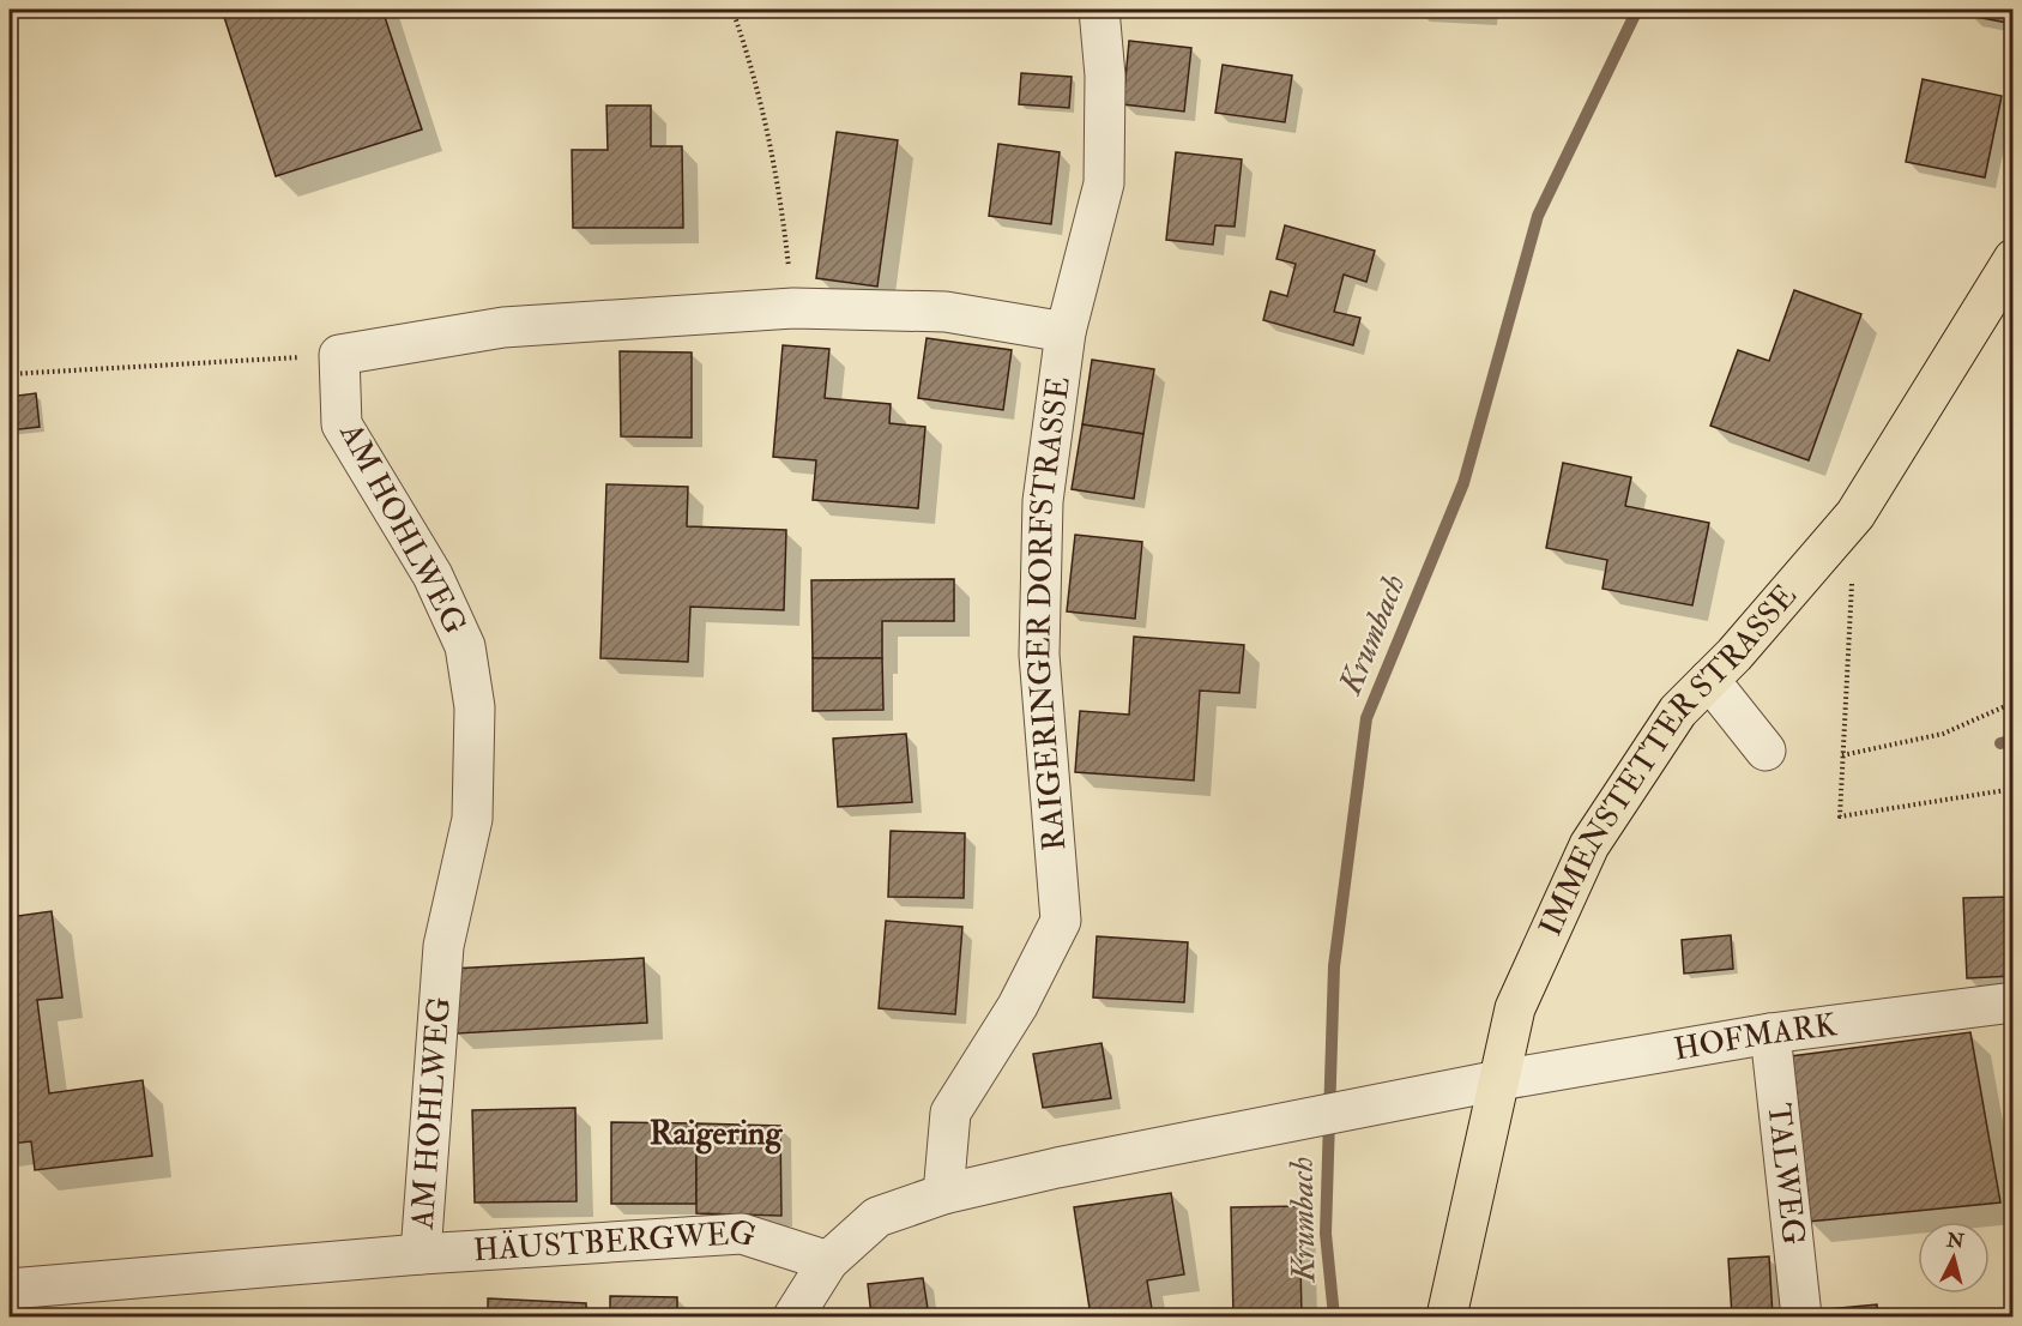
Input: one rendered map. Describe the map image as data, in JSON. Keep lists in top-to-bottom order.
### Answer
{
  "streets": {
    "main road": ["IMMENSTETTER STRASSE"],
    "street": [
      "AM HOHLWEG",
      "RAIGERINGER DORFSTRASSE",
      "HOFMARK",
      "TALWEG",
      "HÄUSTBERGWEG"
    ]
  },
  "crossings": [
    ["AM HOHLWEG", "HÄUSTBERGWEG"],
    ["RAIGERINGER DORFSTRASSE", "HOFMARK"],
    ["IMMENSTETTER STRASSE", "HOFMARK"],
    ["HOFMARK", "TALWEG"],
    ["HOFMARK", "HÄUSTBERGWEG"]
  ],
  "districts": ["Raigering"],
  "water": ["Krumbach"],
  "north": "top"
}
